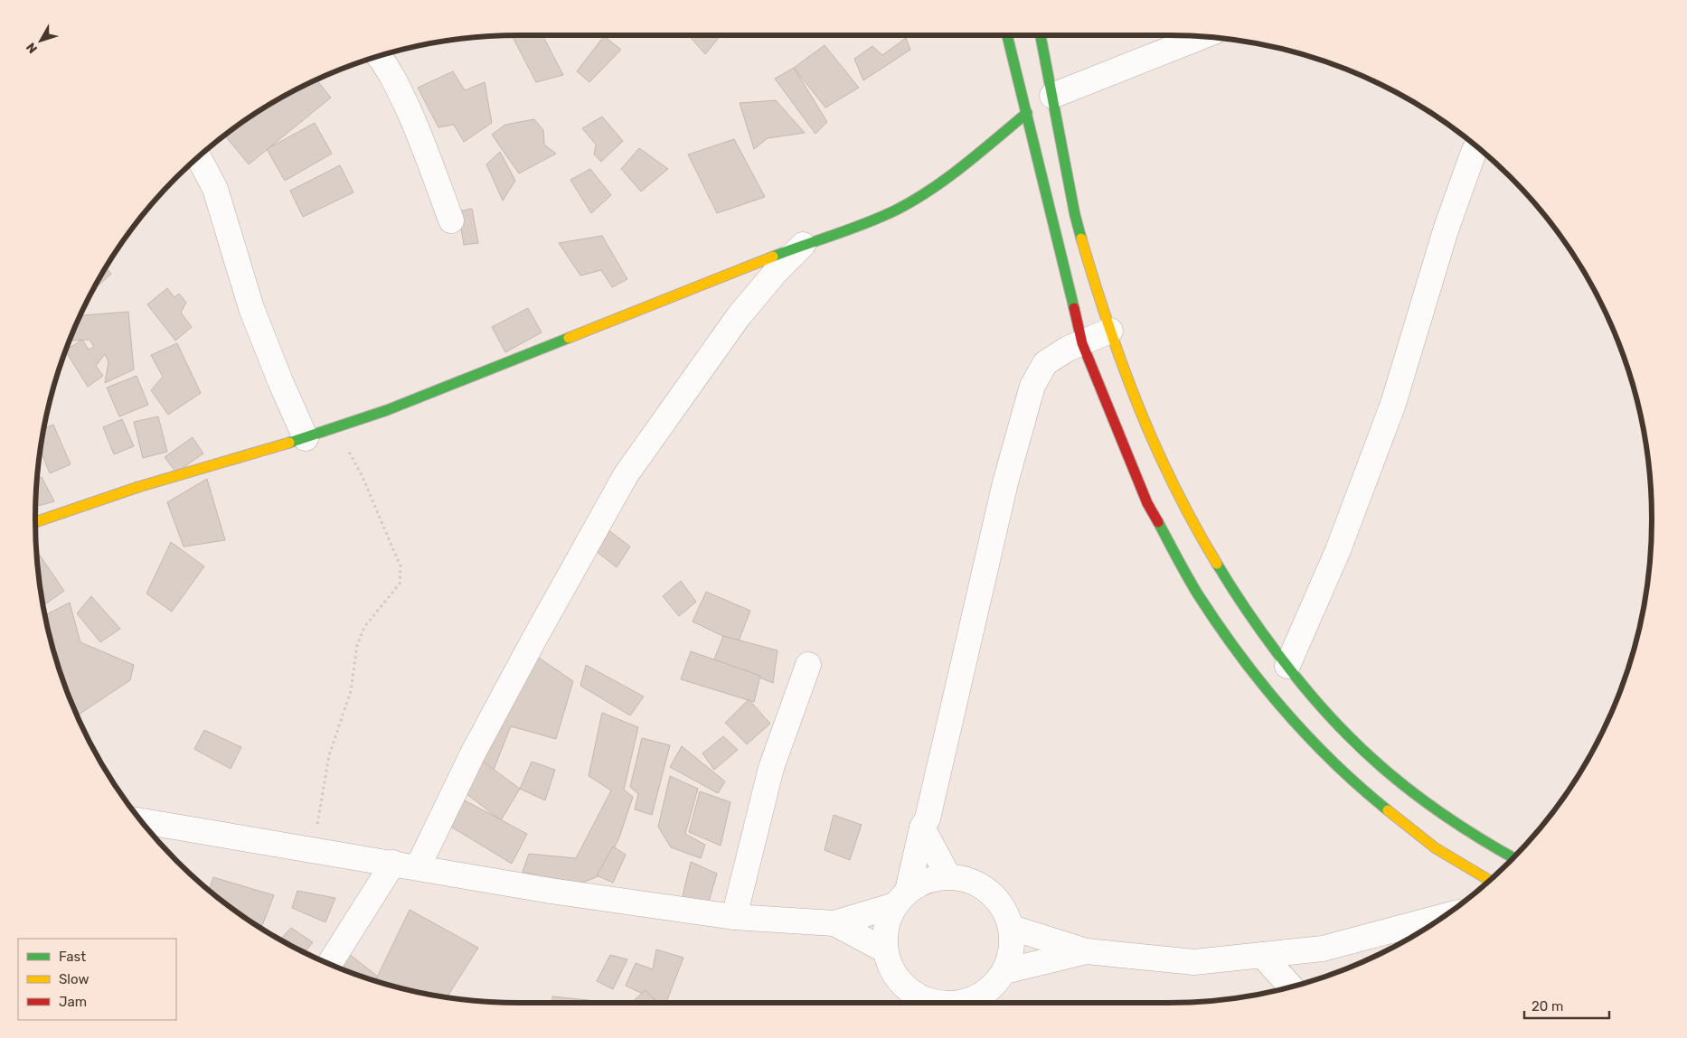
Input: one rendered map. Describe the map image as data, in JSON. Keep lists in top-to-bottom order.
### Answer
{
  "legend": ["Fast", "Slow", "Jam"],
  "scale_bar": "20 m",
  "north": "bottom left"
}
